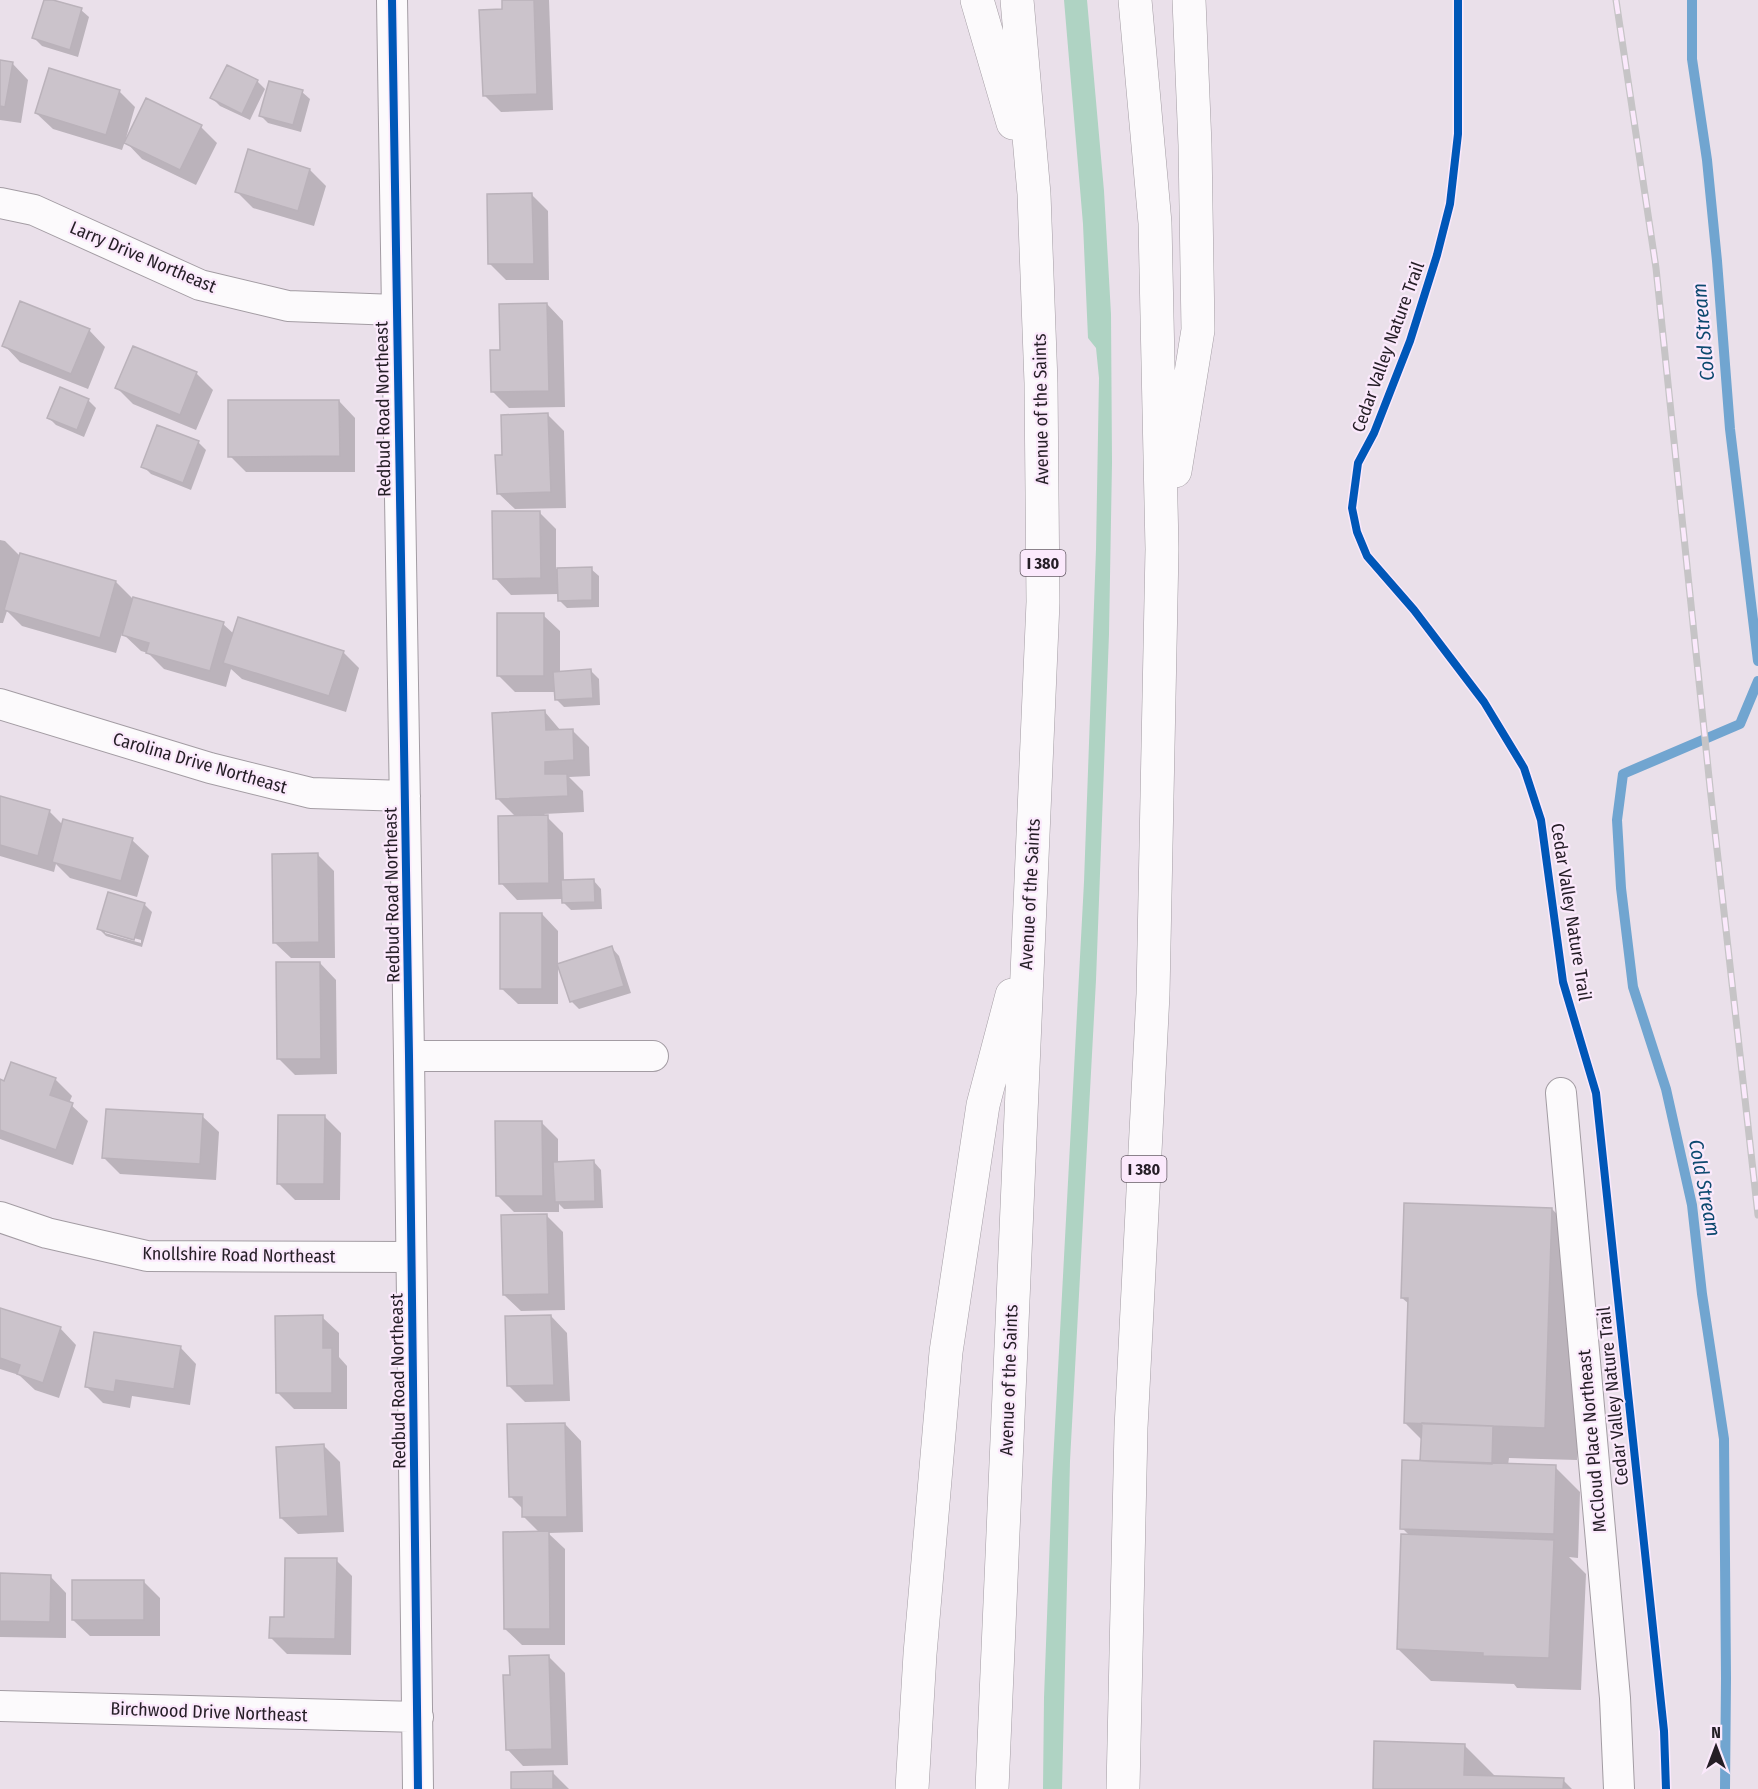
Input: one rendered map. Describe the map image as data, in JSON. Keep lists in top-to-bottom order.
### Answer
{
  "streets": {
    "highway": ["Avenue of the Saints", "I 380"],
    "street": [
      "Larry Drive Northeast",
      "Redbud Road Northeast",
      "Carolina Drive Northeast",
      "Knollshire Road Northeast",
      "McCloud Place Northeast",
      "Birchwood Drive Northeast"
    ],
    "cycle path": ["Cedar Valley Nature Trail"]
  },
  "crossings": [
    ["Larry Drive Northeast", "Redbud Road Northeast"],
    ["Redbud Road Northeast", "Carolina Drive Northeast"],
    ["Redbud Road Northeast", "Knollshire Road Northeast"],
    ["Redbud Road Northeast", "Birchwood Drive Northeast"]
  ],
  "water": ["Cold Stream"],
  "north": "top"
}
